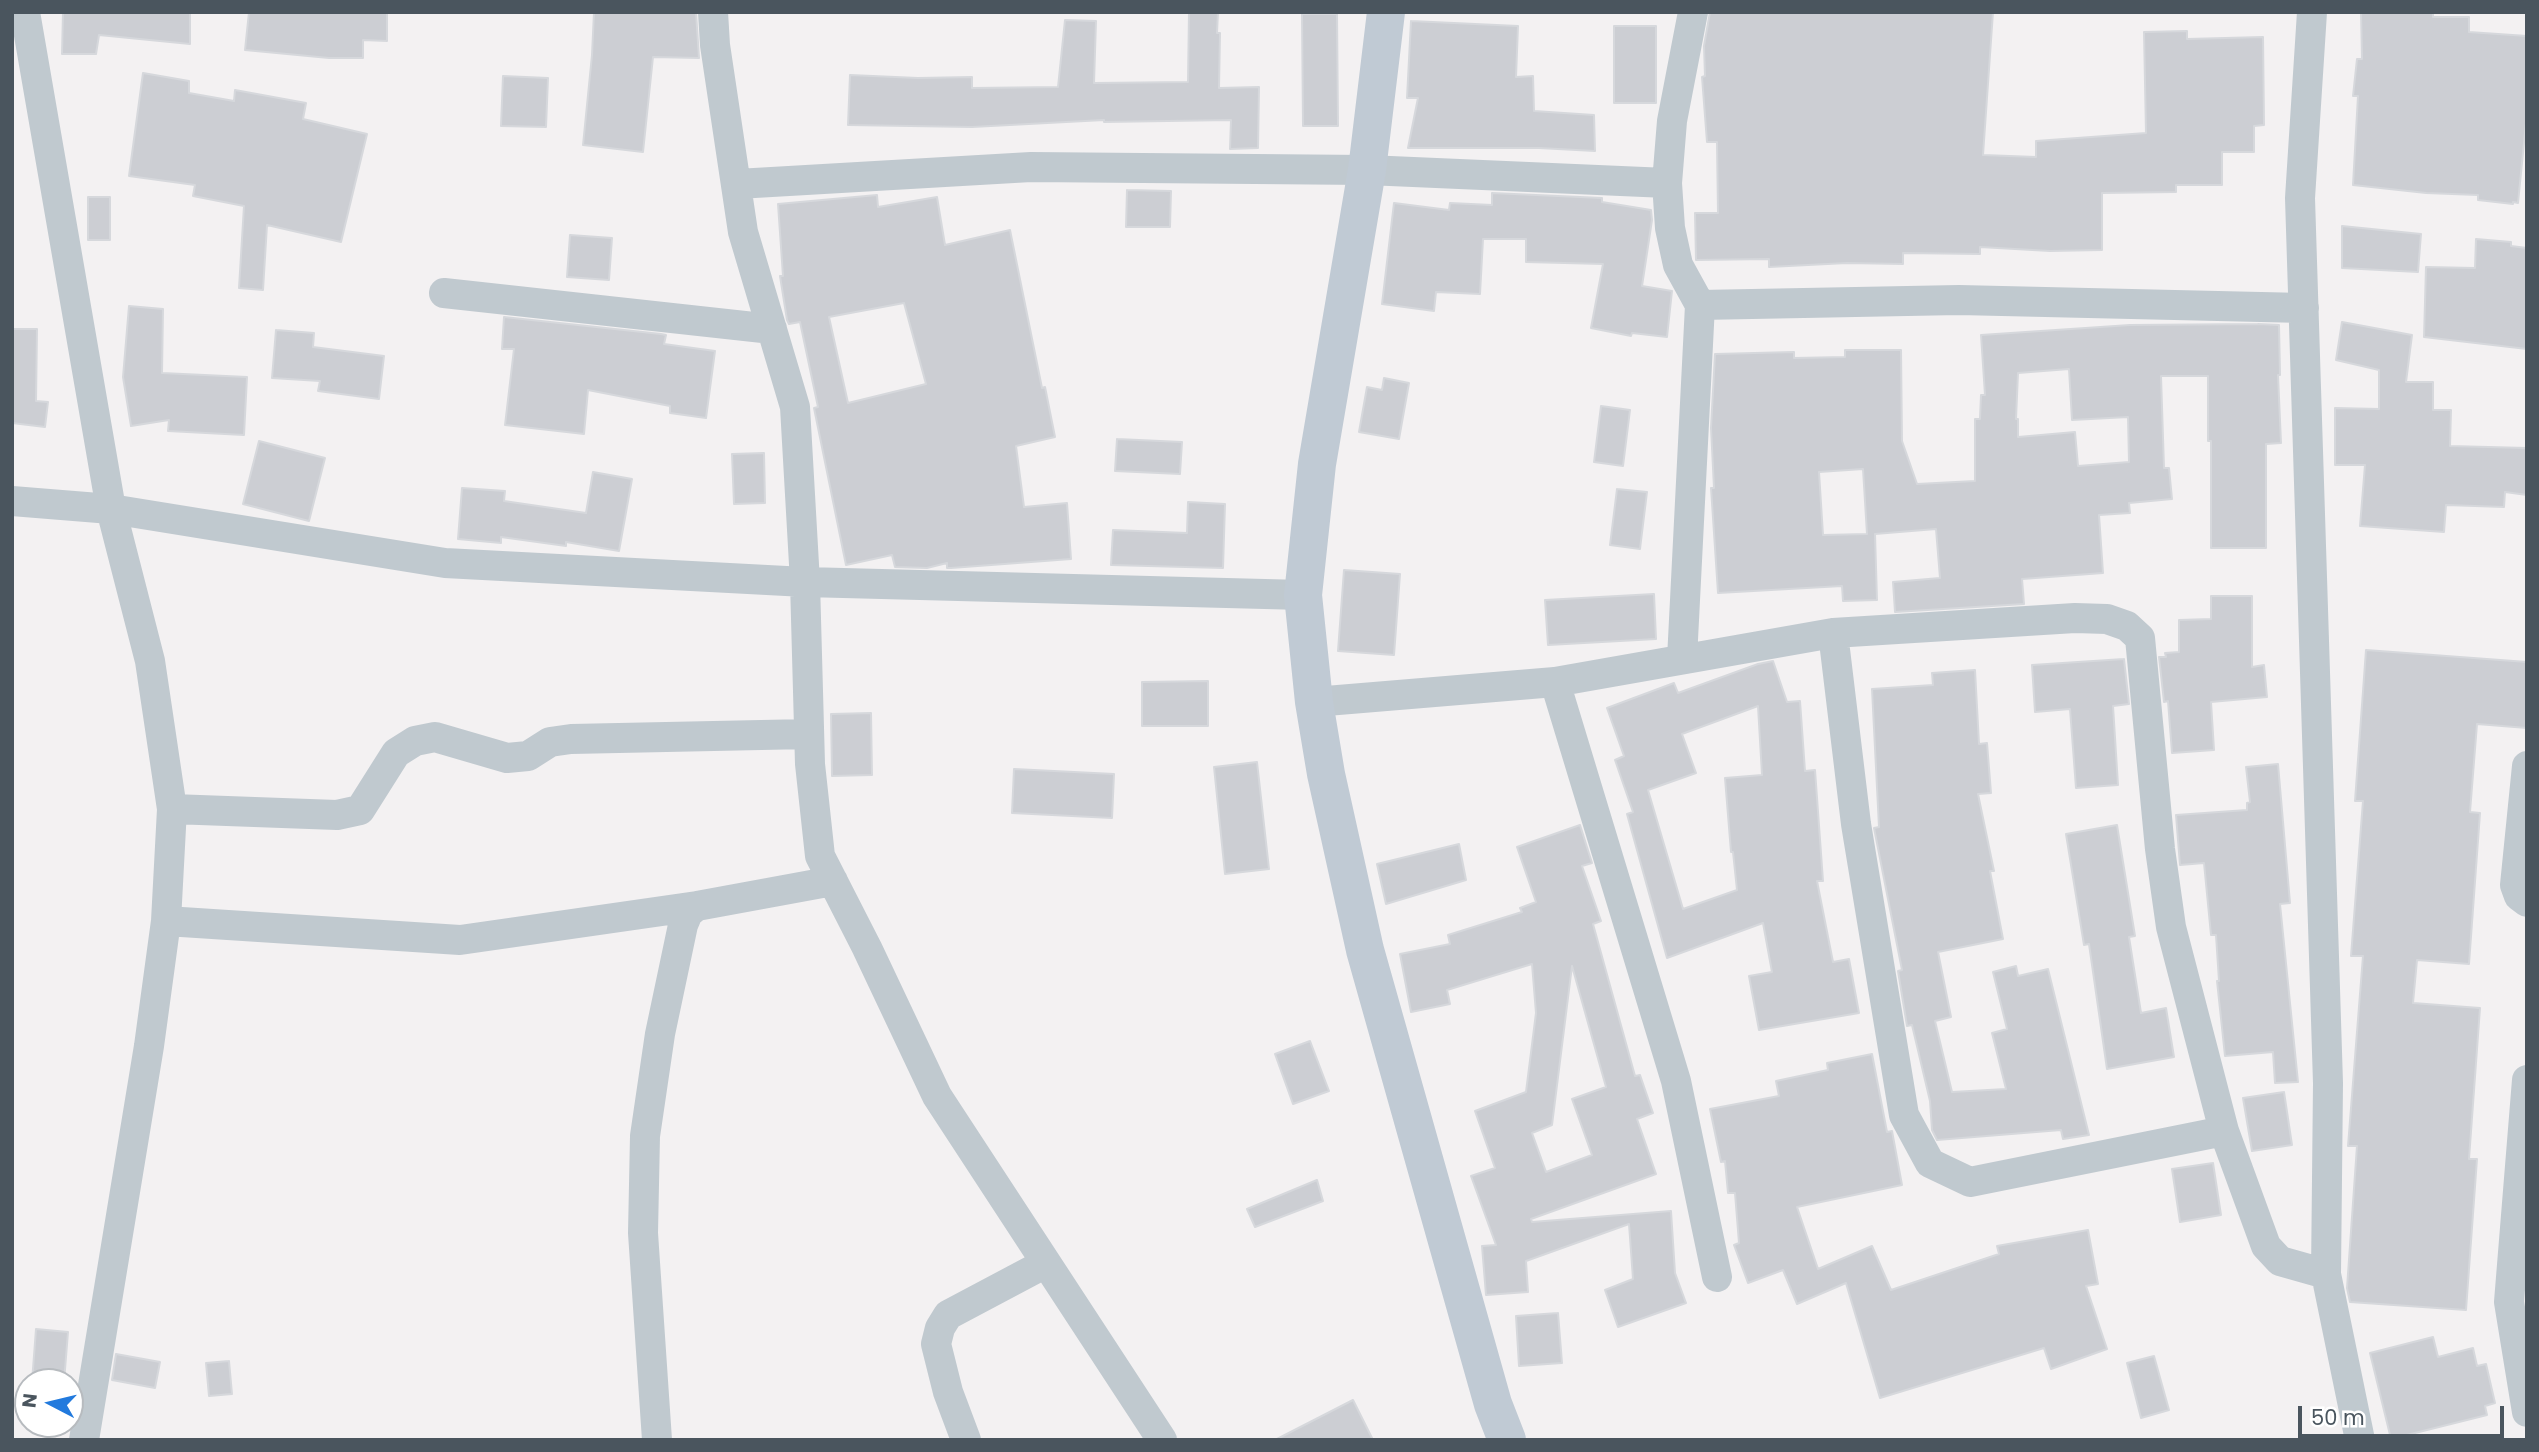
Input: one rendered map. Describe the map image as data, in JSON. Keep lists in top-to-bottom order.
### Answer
{
  "scale_bar": "50 m",
  "north": "left"
}
